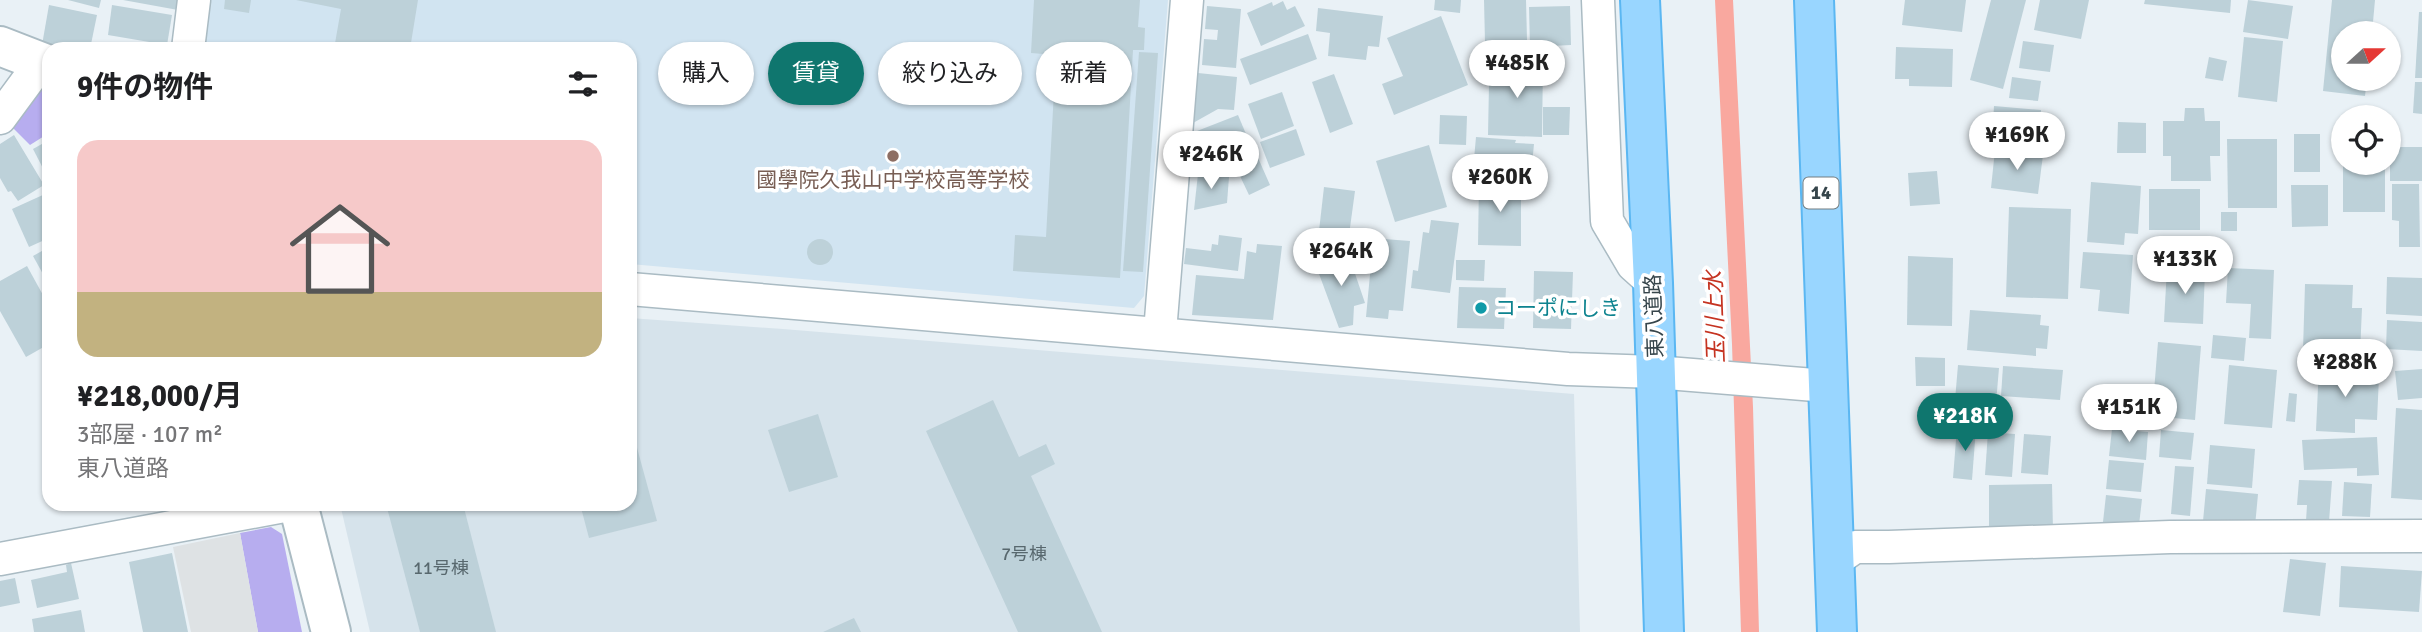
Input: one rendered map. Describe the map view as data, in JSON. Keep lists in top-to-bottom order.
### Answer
{
  "streets": {
    "main road": ["14", "東八道路"]
  },
  "water": ["玉川上水"],
  "places": ["國學院久我山中学校高等学校", "コーポにしき"],
  "house_numbers": ["7号棟", "11号棟"],
  "north": "right",
  "page": {
    "price": [
      "¥485K",
      "¥169K",
      "¥246K",
      "¥260K",
      "¥264K",
      "¥133K",
      "¥288K",
      "¥151K",
      "¥218K"
    ],
    "chip": [
      "購入",
      "賃貸",
      "絞り込み",
      "新着"
    ],
    "heading": "9件の物件",
    "list": [
      {
        "name": "¥218,000/月",
        "note": "3部屋 · 107 m² · 東八道路"
      }
    ]
  }
}
